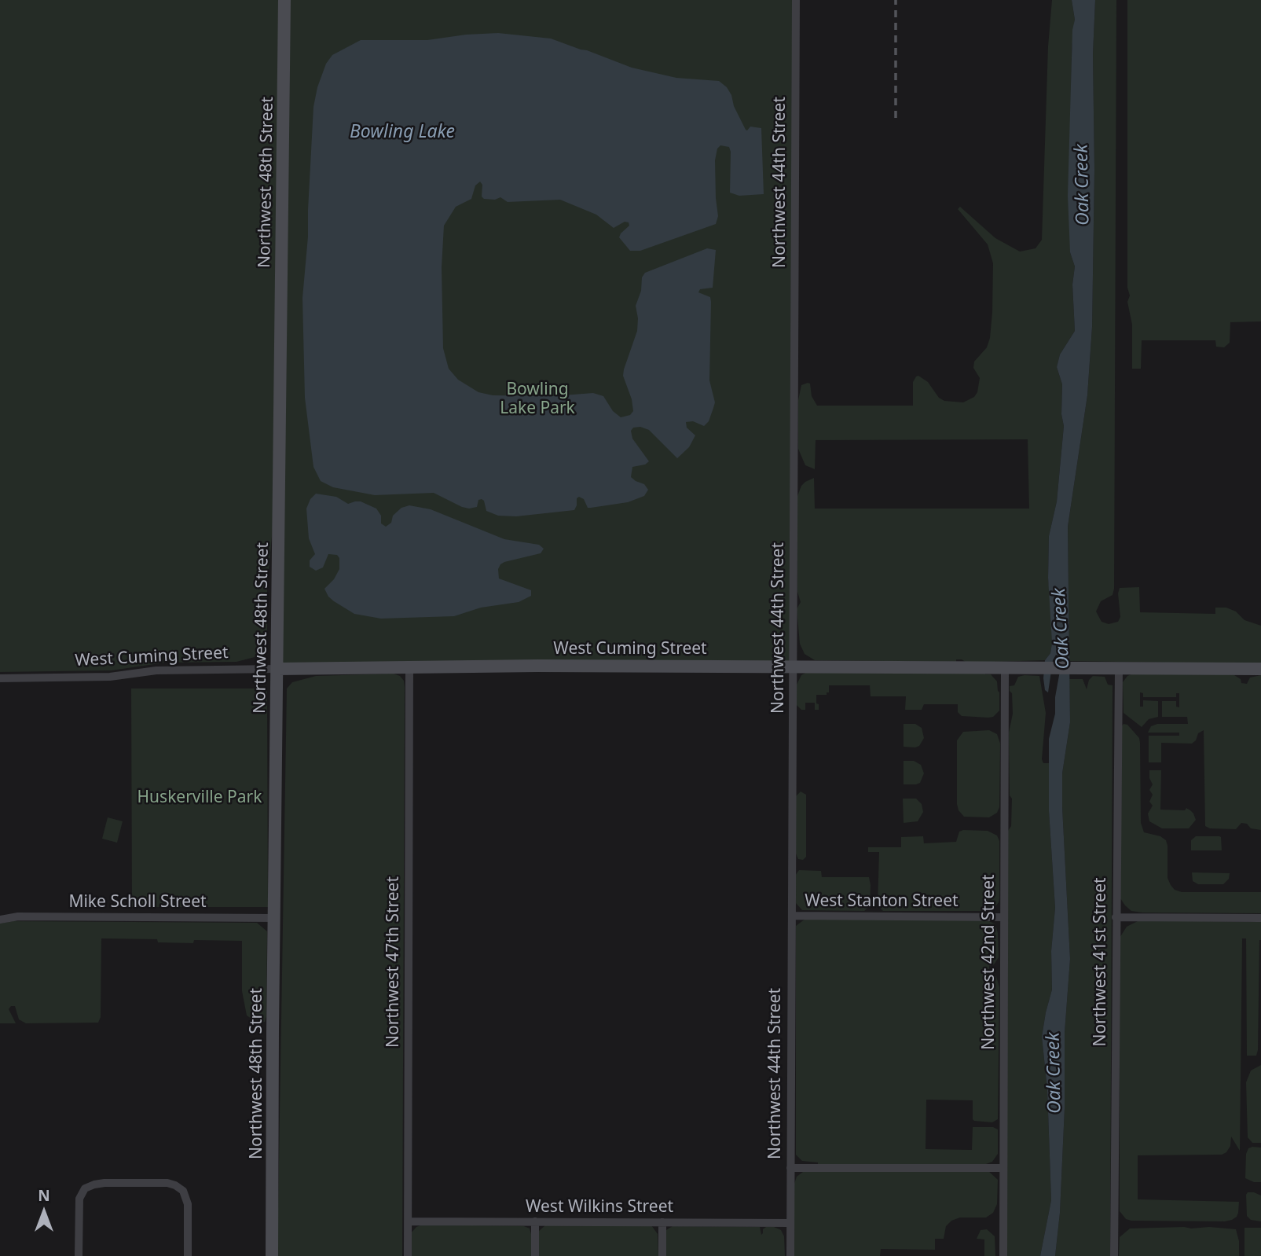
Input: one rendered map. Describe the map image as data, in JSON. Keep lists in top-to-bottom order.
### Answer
{
  "streets": {
    "main road": ["Northwest 48th Street", "West Cuming Street"],
    "street": [
      "Northwest 44th Street",
      "West Stanton Street",
      "Mike Scholl Street",
      "Northwest 47th Street",
      "Northwest 42nd Street",
      "Northwest 41st Street",
      "West Wilkins Street"
    ]
  },
  "crossings": [
    ["Northwest 48th Street", "West Cuming Street"],
    ["Northwest 48th Street", "Mike Scholl Street"],
    ["Northwest 44th Street", "West Cuming Street"],
    ["Northwest 44th Street", "West Stanton Street"],
    ["Northwest 44th Street", "West Wilkins Street"],
    ["West Cuming Street", "Northwest 47th Street"],
    ["West Cuming Street", "Northwest 42nd Street"],
    ["West Cuming Street", "Northwest 41st Street"],
    ["West Stanton Street", "Northwest 42nd Street"],
    ["Northwest 47th Street", "West Wilkins Street"]
  ],
  "water": ["Bowling Lake", "Oak Creek"],
  "parks": ["Bowling Lake Park", "Huskerville Park"],
  "north": "top"
}
